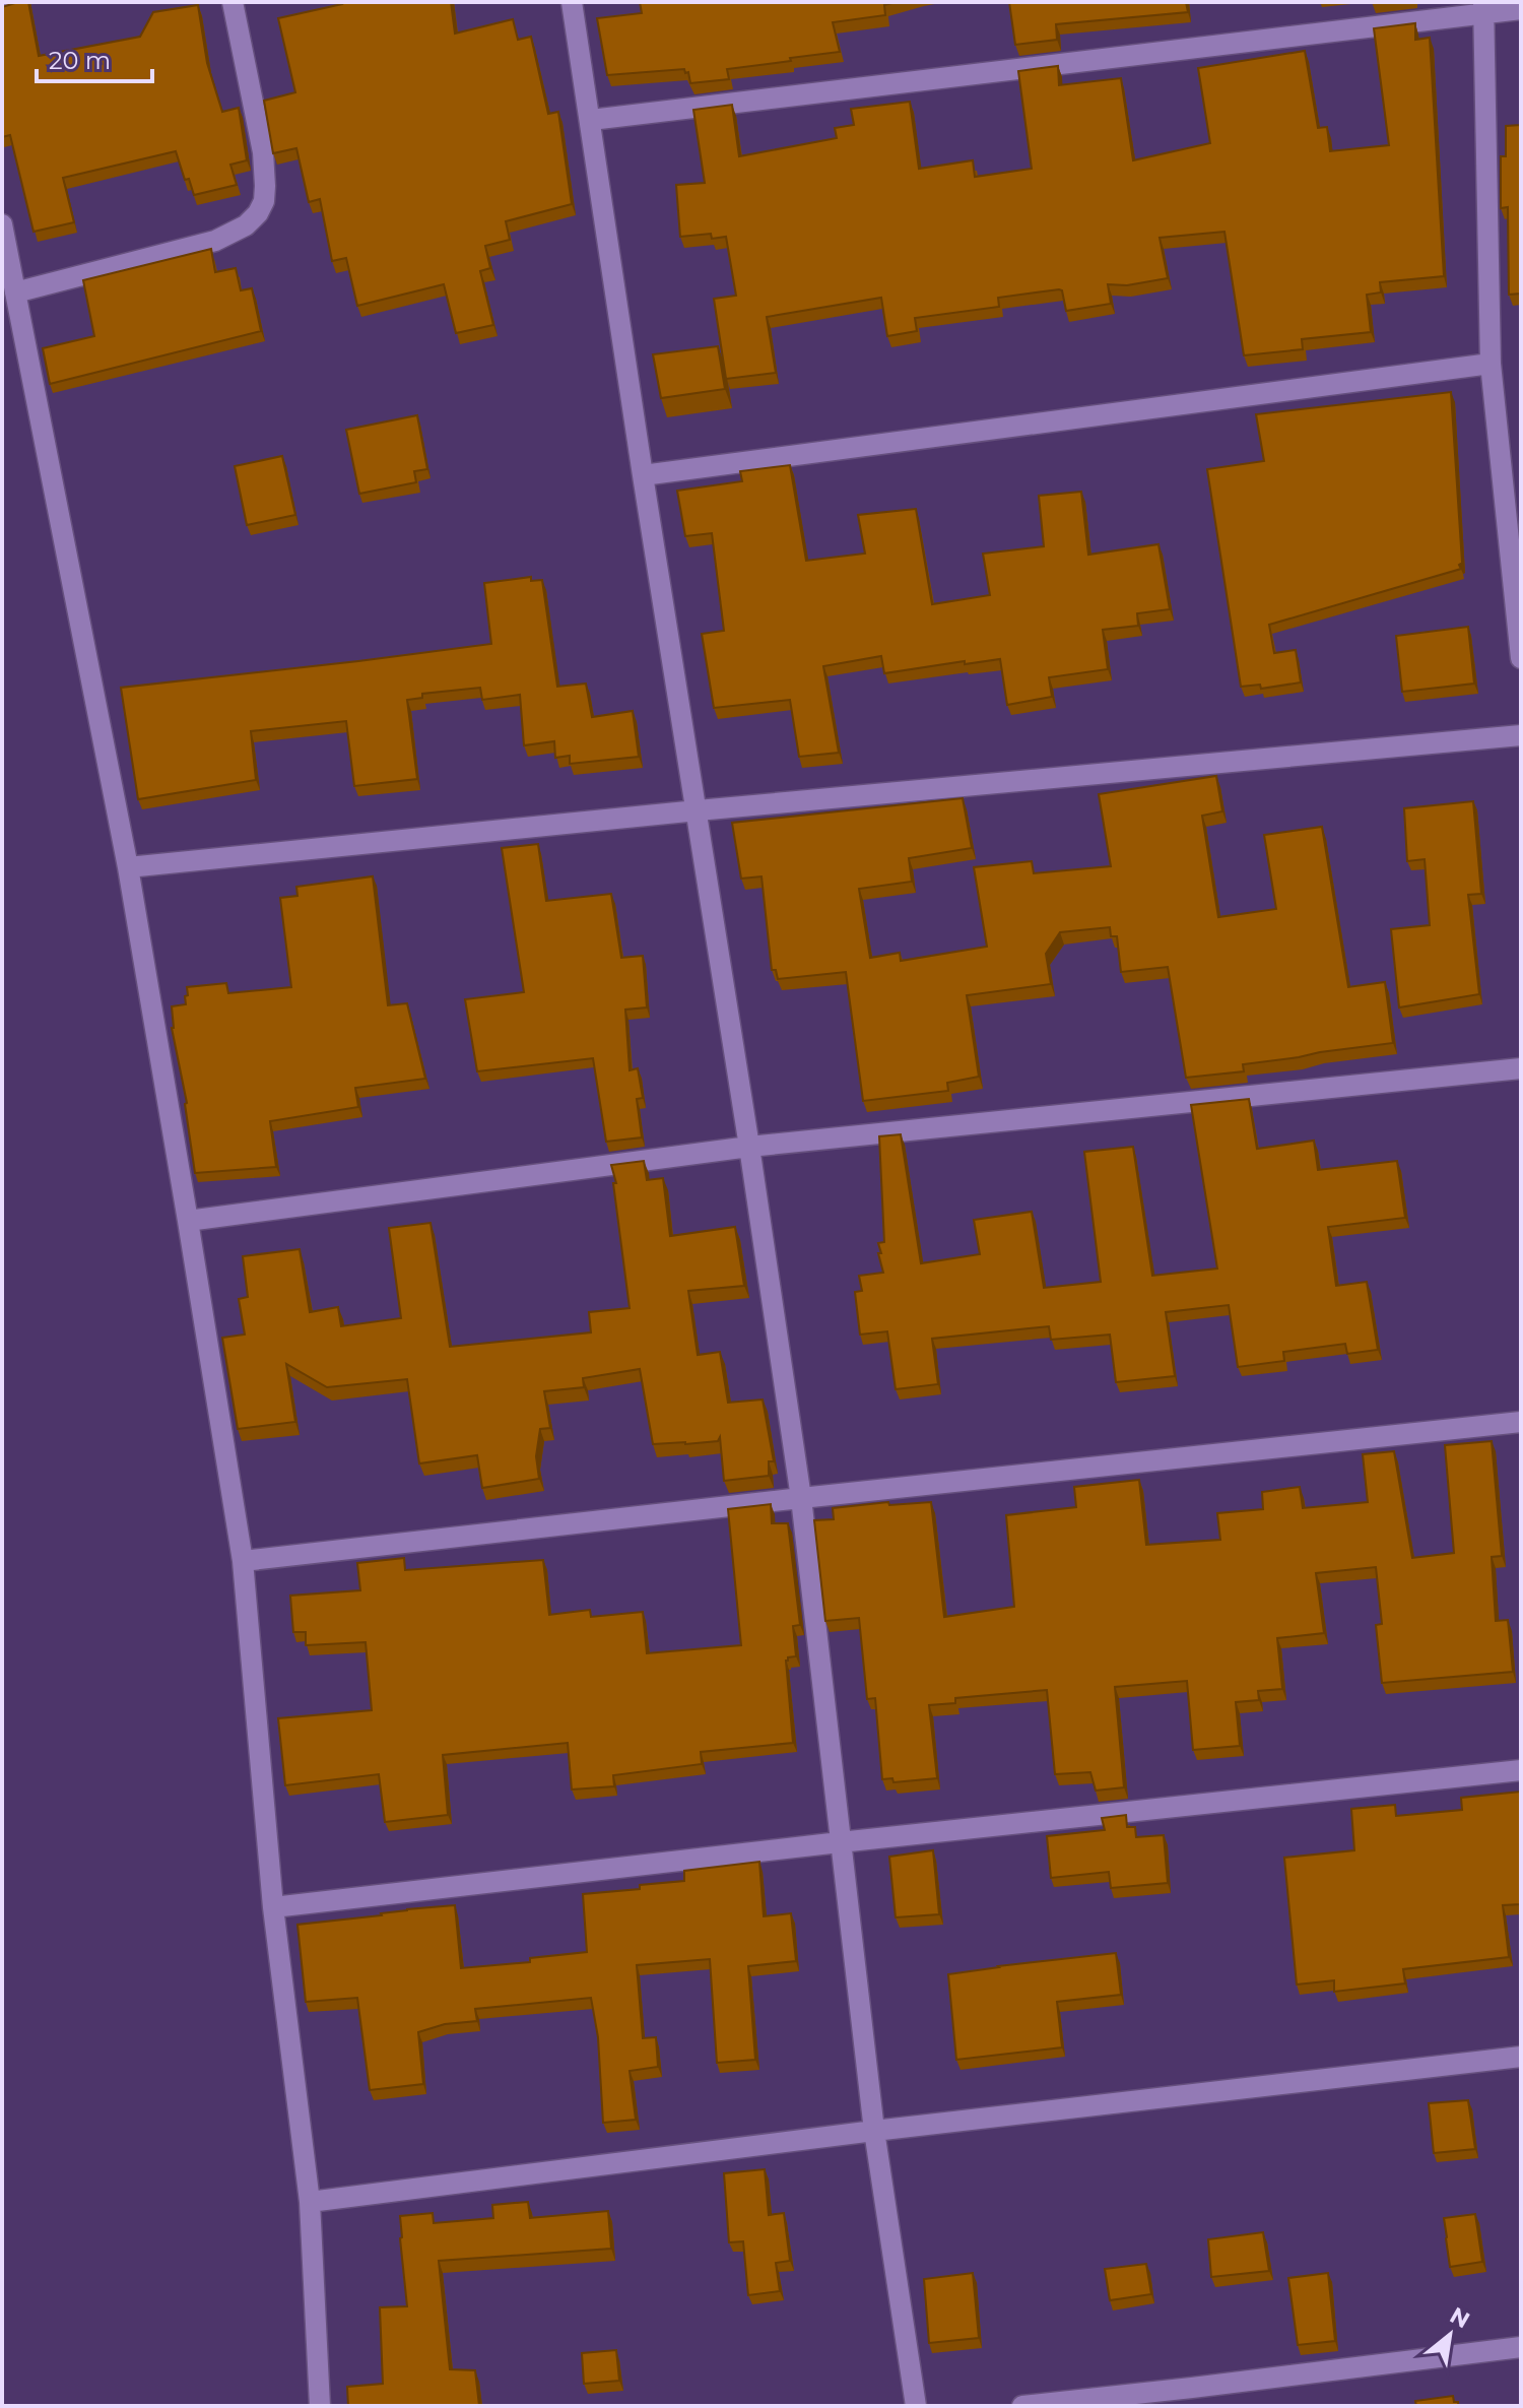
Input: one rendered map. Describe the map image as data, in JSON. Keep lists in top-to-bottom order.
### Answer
{
  "scale_bar": "20 m",
  "north": "top right"
}
